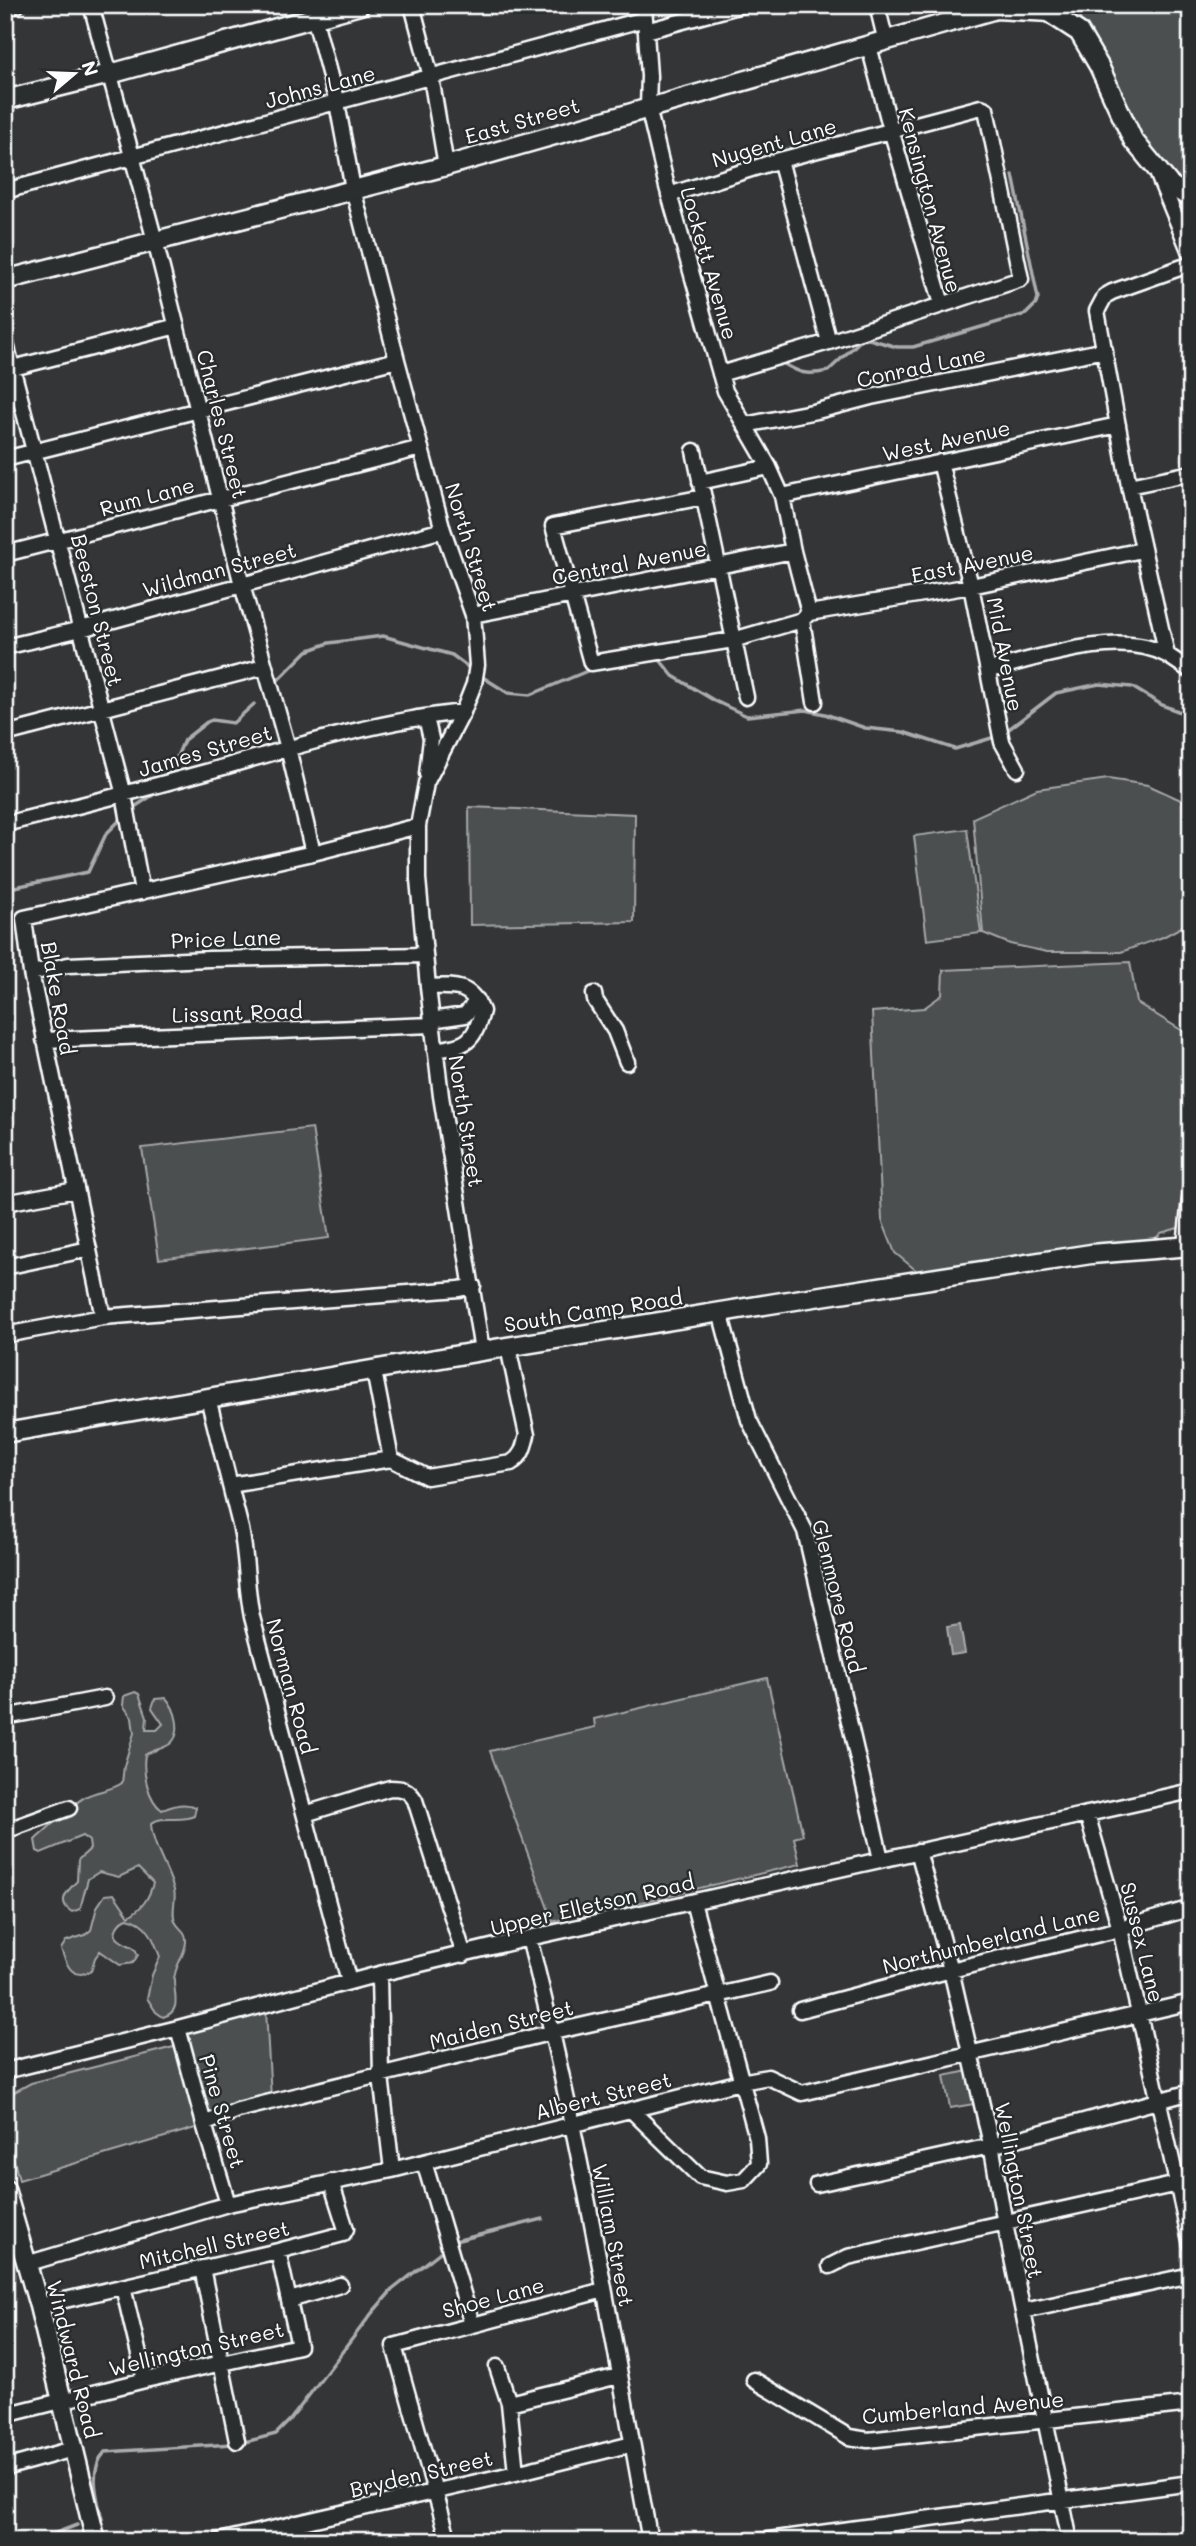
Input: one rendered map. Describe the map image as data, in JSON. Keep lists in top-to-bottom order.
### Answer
{
  "streets": {
    "main road": ["East Street", "South Camp Road", "Windward Road"],
    "street": [
      "Johns Lane",
      "Nugent Lane",
      "Kensington Avenue",
      "Lockett Avenue",
      "Conrad Lane",
      "Charles Street",
      "West Avenue",
      "Rum Lane",
      "North Street",
      "Central Avenue",
      "East Avenue",
      "Wildman Street",
      "Beeston Street",
      "Mid Avenue",
      "James Street",
      "Price Lane",
      "Blake Road",
      "Lissant Road",
      "Glenmore Road",
      "Norman Road",
      "Upper Elletson Road",
      "Northumberland Lane",
      "Sussex Lane",
      "Maiden Street",
      "Albert Street",
      "Pine Street",
      "Wellington Street",
      "William Street",
      "Mitchell Street",
      "Shoe Lane",
      "Cumberland Avenue",
      "Bryden Street"
    ]
  },
  "crossings": [
    ["Johns Lane", "Lockett Avenue"],
    ["Johns Lane", "Charles Street"],
    ["Johns Lane", "North Street"],
    ["East Street", "Kensington Avenue"],
    ["East Street", "Lockett Avenue"],
    ["East Street", "Charles Street"],
    ["East Street", "North Street"],
    ["Nugent Lane", "Kensington Avenue"],
    ["Nugent Lane", "Lockett Avenue"],
    ["Kensington Avenue", "Lockett Avenue"],
    ["Lockett Avenue", "Conrad Lane"],
    ["Lockett Avenue", "West Avenue"],
    ["Lockett Avenue", "Central Avenue"],
    ["Lockett Avenue", "East Avenue"],
    ["Charles Street", "Rum Lane"],
    ["Charles Street", "Wildman Street"],
    ["Charles Street", "James Street"],
    ["Charles Street", "Blake Road"],
    ["West Avenue", "Mid Avenue"],
    ["Rum Lane", "North Street"],
    ["Rum Lane", "Beeston Street"],
    ["North Street", "Central Avenue"],
    ["North Street", "Wildman Street"],
    ["North Street", "James Street"],
    ["North Street", "Price Lane"],
    ["North Street", "Blake Road"],
    ["North Street", "Lissant Road"],
    ["North Street", "South Camp Road"],
    ["Central Avenue", "East Avenue"],
    ["East Avenue", "Mid Avenue"],
    ["Wildman Street", "Beeston Street"],
    ["Beeston Street", "James Street"],
    ["Beeston Street", "Blake Road"],
    ["Price Lane", "Blake Road"],
    ["Blake Road", "Lissant Road"],
    ["South Camp Road", "Glenmore Road"],
    ["South Camp Road", "Norman Road"],
    ["Glenmore Road", "Upper Elletson Road"],
    ["Norman Road", "Upper Elletson Road"],
    ["Upper Elletson Road", "Sussex Lane"],
    ["Upper Elletson Road", "Pine Street"],
    ["Upper Elletson Road", "Wellington Street"],
    ["Upper Elletson Road", "William Street"],
    ["Northumberland Lane", "Sussex Lane"],
    ["Northumberland Lane", "Wellington Street"],
    ["Sussex Lane", "Albert Street"],
    ["Maiden Street", "Pine Street"],
    ["Maiden Street", "William Street"],
    ["Albert Street", "Pine Street"],
    ["Albert Street", "Wellington Street"],
    ["Albert Street", "William Street"],
    ["Albert Street", "Mitchell Street"],
    ["Albert Street", "Windward Road"],
    ["Wellington Street", "Windward Road"],
    ["Wellington Street", "Cumberland Avenue"],
    ["William Street", "Shoe Lane"],
    ["William Street", "Bryden Street"],
    ["Mitchell Street", "Windward Road"],
    ["Shoe Lane", "Bryden Street"]
  ],
  "north": "right"
}
